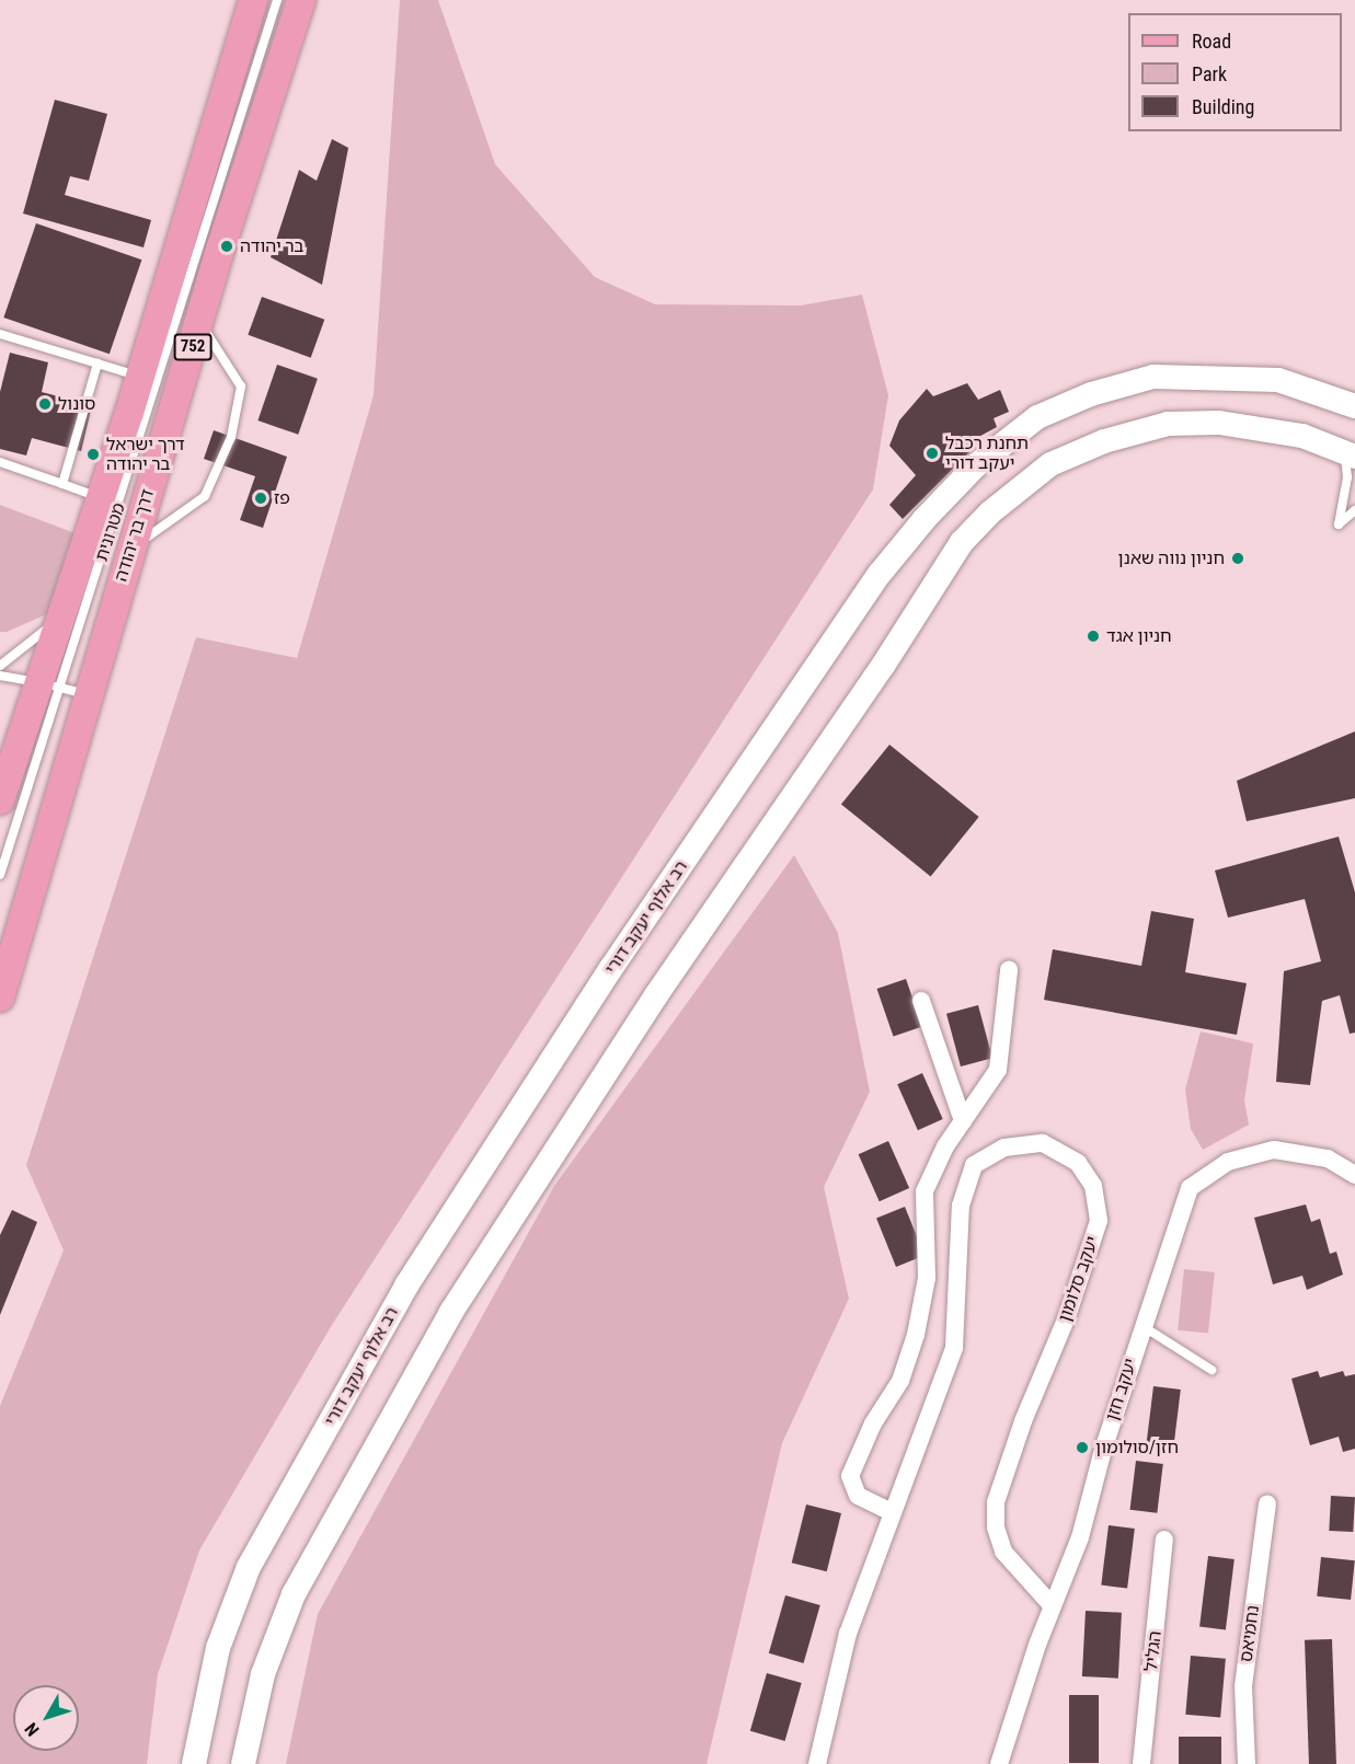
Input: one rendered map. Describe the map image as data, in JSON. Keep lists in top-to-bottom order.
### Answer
{
  "streets": {
    "main road": ["752", "דרך בר יהודה", "רב אלוף יעקב דורי"],
    "street": [
      "יעקב סלומון",
      "יעקב חזן",
      "נחמיאס",
      "הגליל"
    ],
    "lane": ["מטרונית"]
  },
  "crossings": [
    ["752", "מטרונית"],
    ["יעקב סלומון", "יעקב חזן"]
  ],
  "places": [
    "בר יהודה",
    "סונול",
    "תחנת רכבל יעקב דורי",
    "דרך ישראל בר יהודה",
    "פז",
    "חניון נווה שאנן",
    "חניון אגד",
    "חזן/סולומון"
  ],
  "legend": ["Road", "Park", "Building"],
  "north": "bottom left"
}
